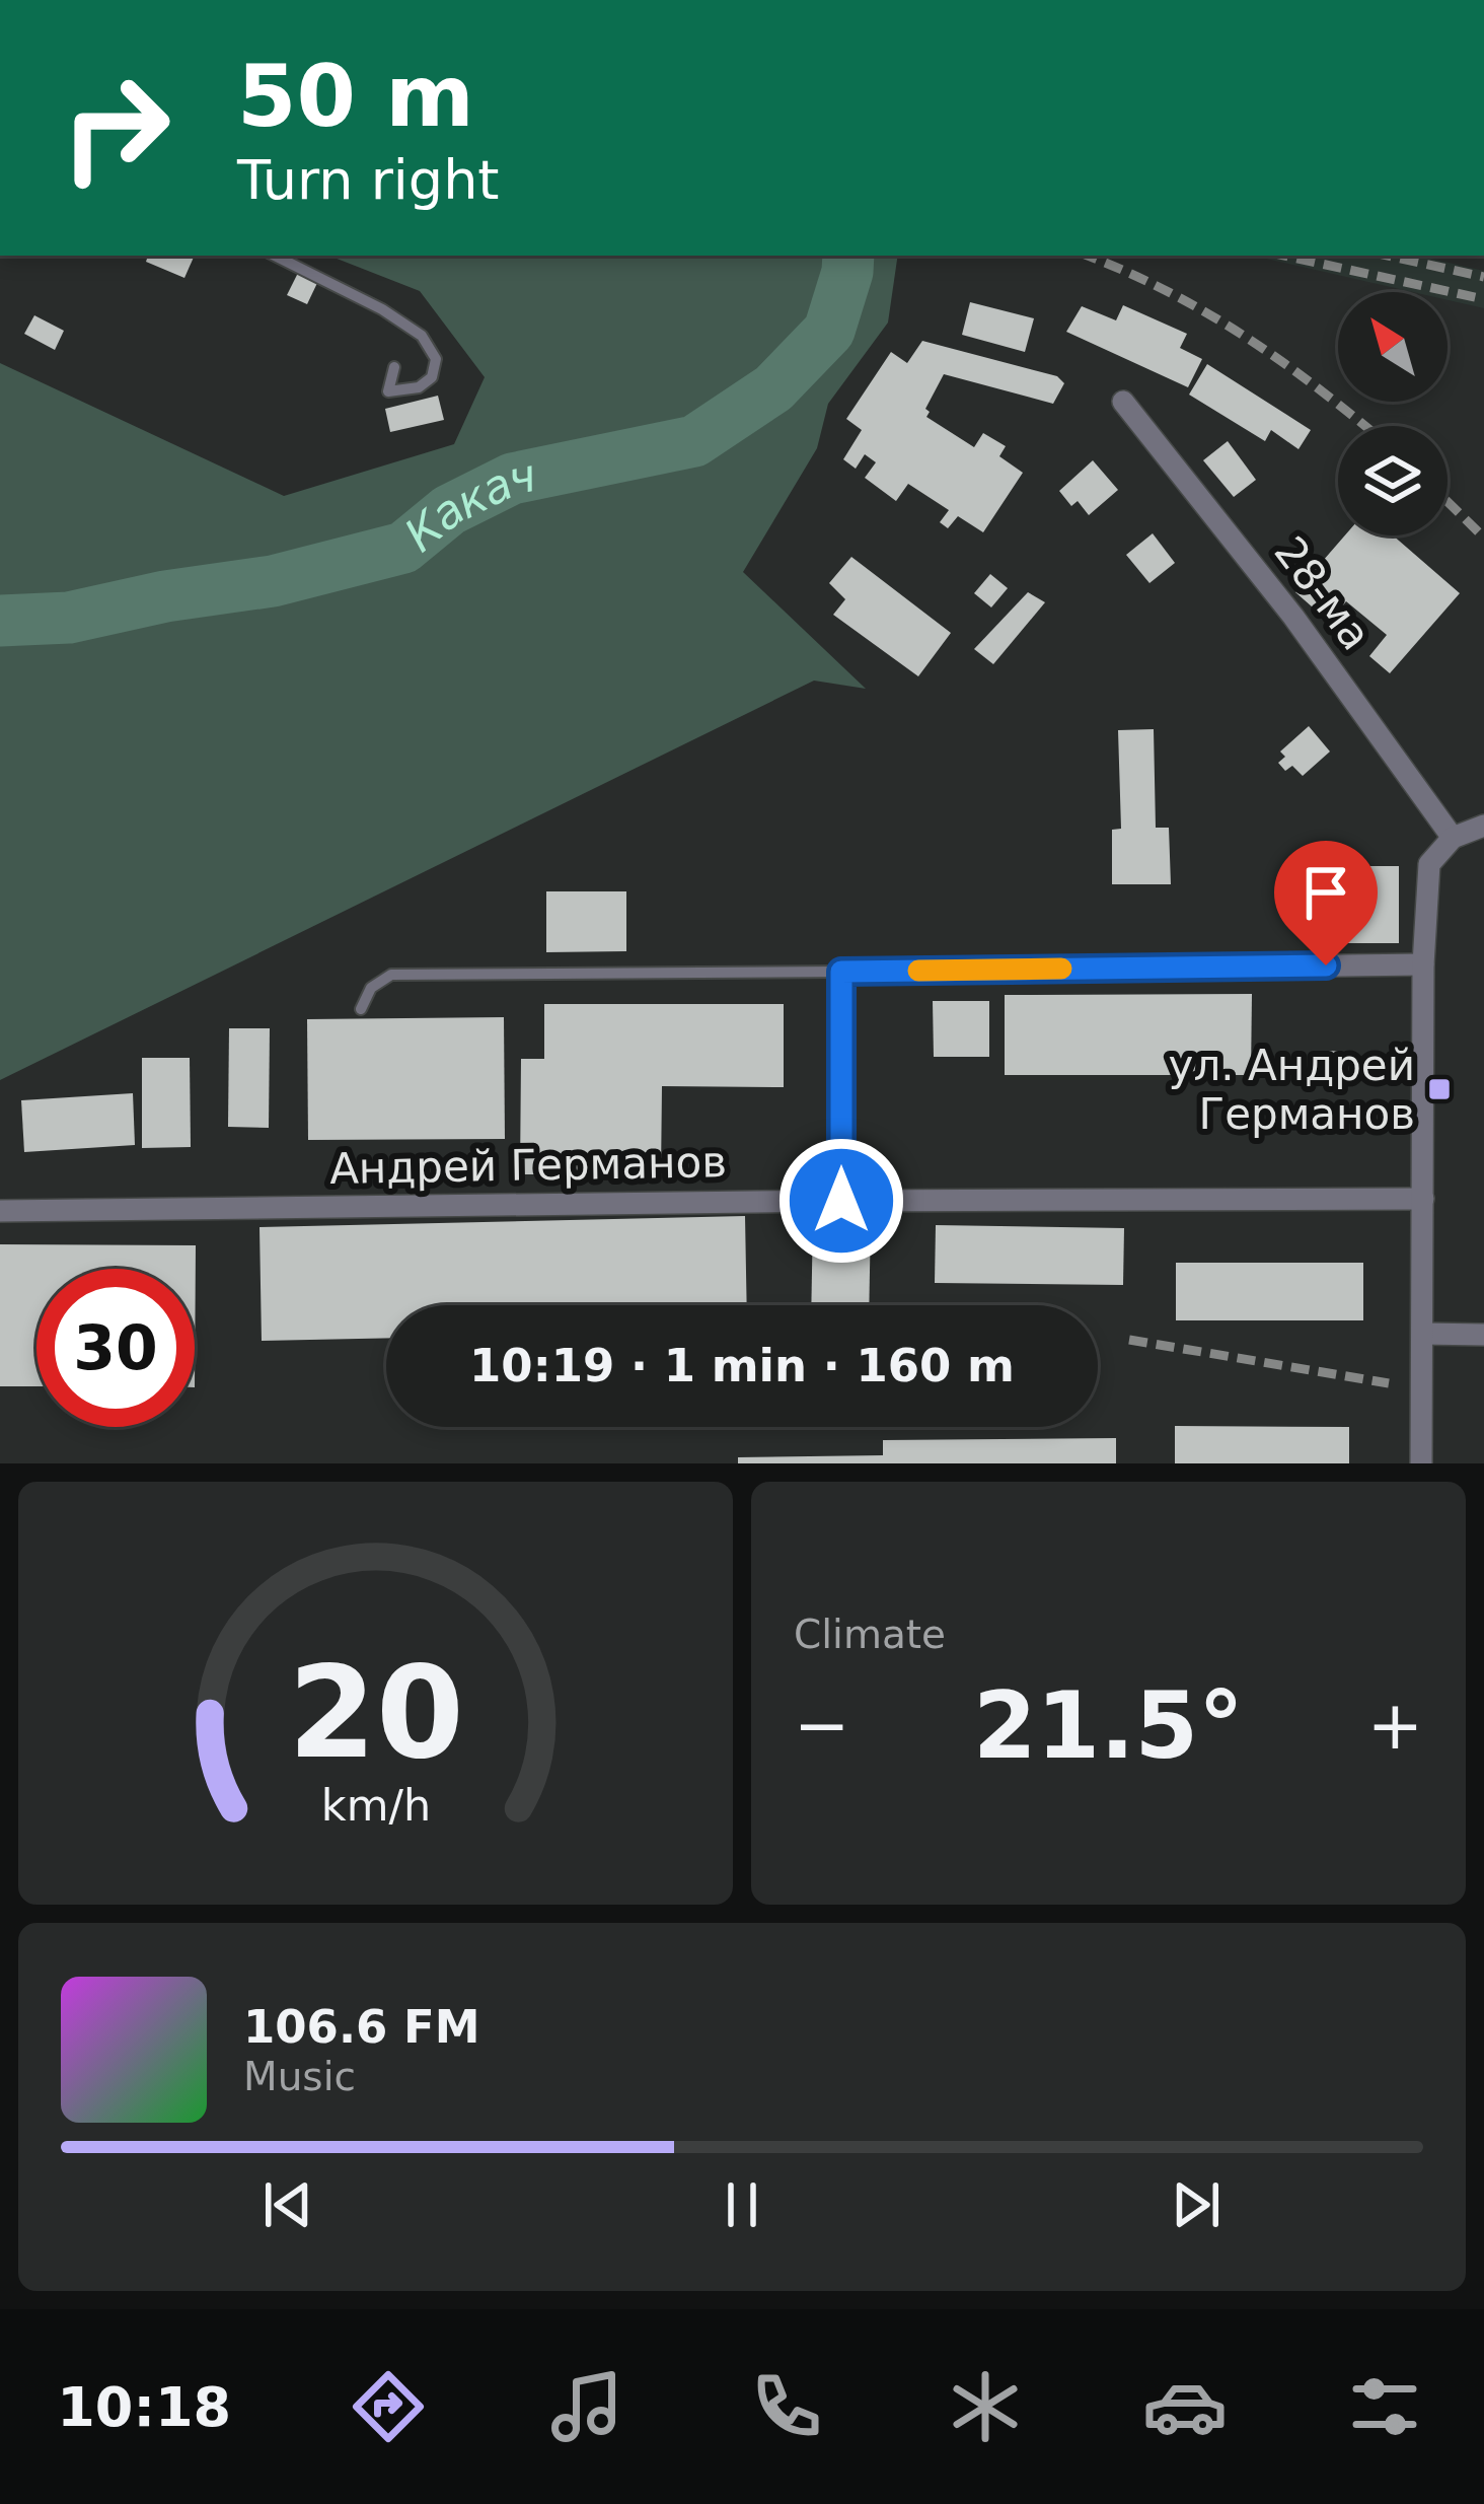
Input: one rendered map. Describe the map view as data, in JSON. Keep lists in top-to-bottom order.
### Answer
{
  "streets": {
    "street": ["28-ма", "Андрей Германов"]
  },
  "water": ["Какач"],
  "places": {
    "transit": ["ул. Андрей Германов"]
  },
  "north": "top left",
  "page": {
    "turn": ["50 m", "Turn right"],
    "limit": "30",
    "trip": "10:19 · 1 min · 160 m",
    "tile": "Climate",
    "heat": ["−", "21.5°", "+"],
    "song": ["106.6 FM", "Music"],
    "tabs": "10:18",
    "gauge": ["20", "km/h"]
  }
}
